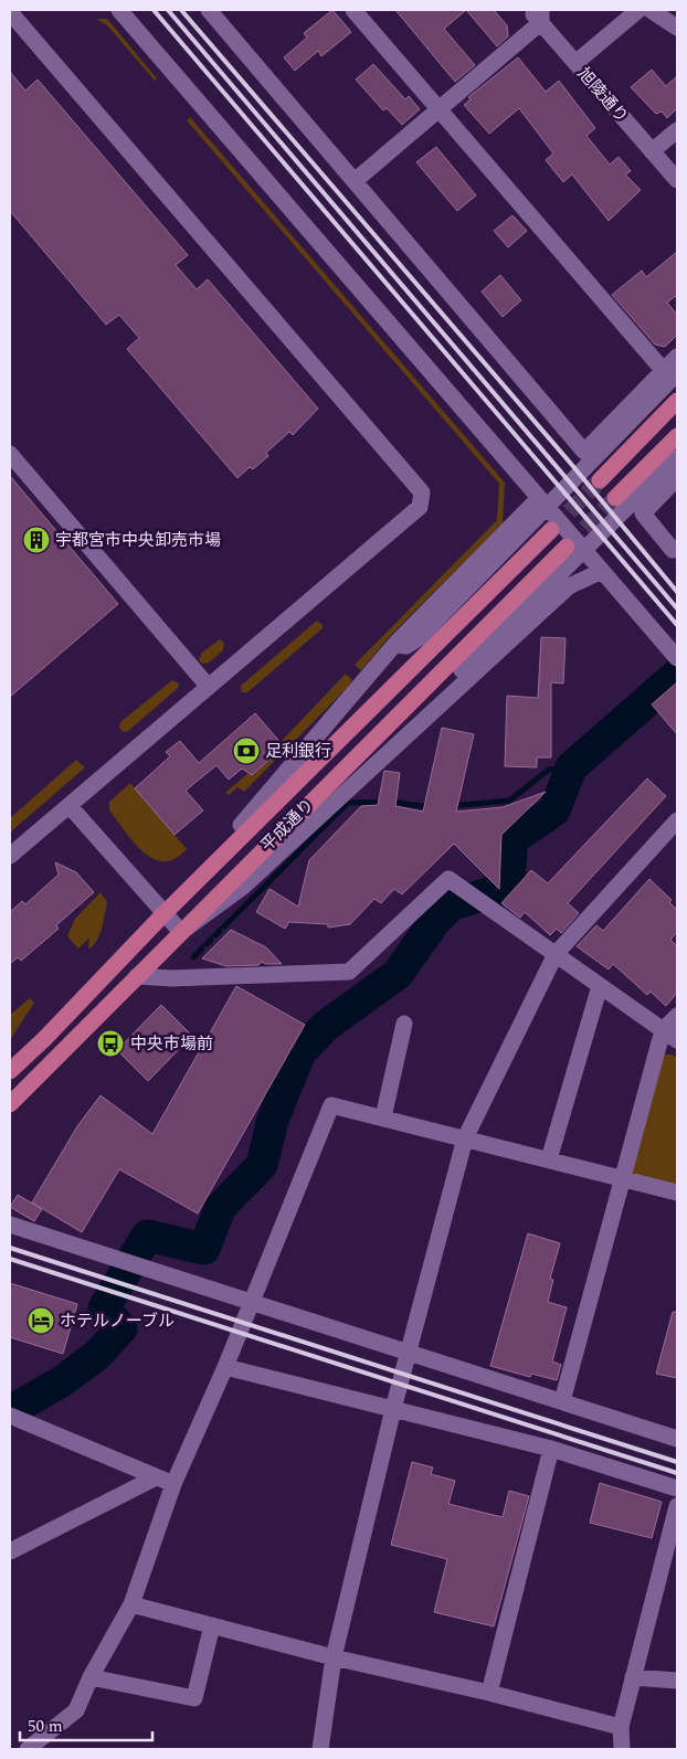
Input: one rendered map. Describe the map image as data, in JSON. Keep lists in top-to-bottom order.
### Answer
{
  "streets": {
    "main road": ["平成通り"],
    "street": ["旭陵通り"]
  },
  "places": {
    "building": ["宇都宮市中央卸売市場"],
    "bank": ["足利銀行"],
    "bus stop": ["中央市場前"],
    "hotel": ["ホテルノーブル"]
  },
  "scale_bar": "50 m"
}
